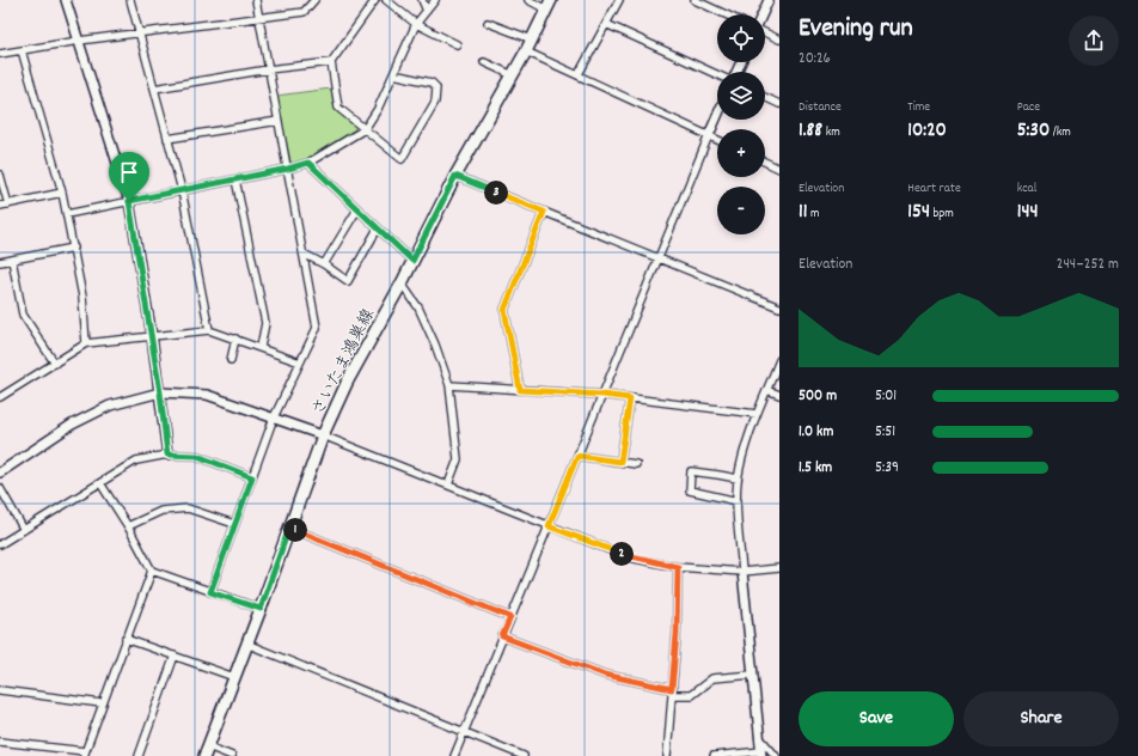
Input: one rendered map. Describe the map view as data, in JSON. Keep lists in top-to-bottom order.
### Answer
{
  "streets": {
    "main road": ["さいたま鴻巣線"]
  },
  "page": {
    "heading": ["Evening run", "20:26"],
    "map_buttons": ["+", "−"],
    "stats": [
      ["Distance", "1.88 km"],
      ["Time", "10:20"],
      ["Pace", "5:30 /km"],
      ["Elevation", "11 m"],
      ["Heart rate", "154 bpm"],
      ["kcal", "144"]
    ],
    "pins": ["3", "1", "2"],
    "chart": ["Elevation", "244–252 m"],
    "list": [
      {
        "name": "500 m",
        "note": "5:01"
      },
      {
        "name": "1.0 km",
        "note": "5:51"
      },
      {
        "name": "1.5 km",
        "note": "5:39"
      }
    ],
    "buttons": ["Save", "Share"]
  }
}
